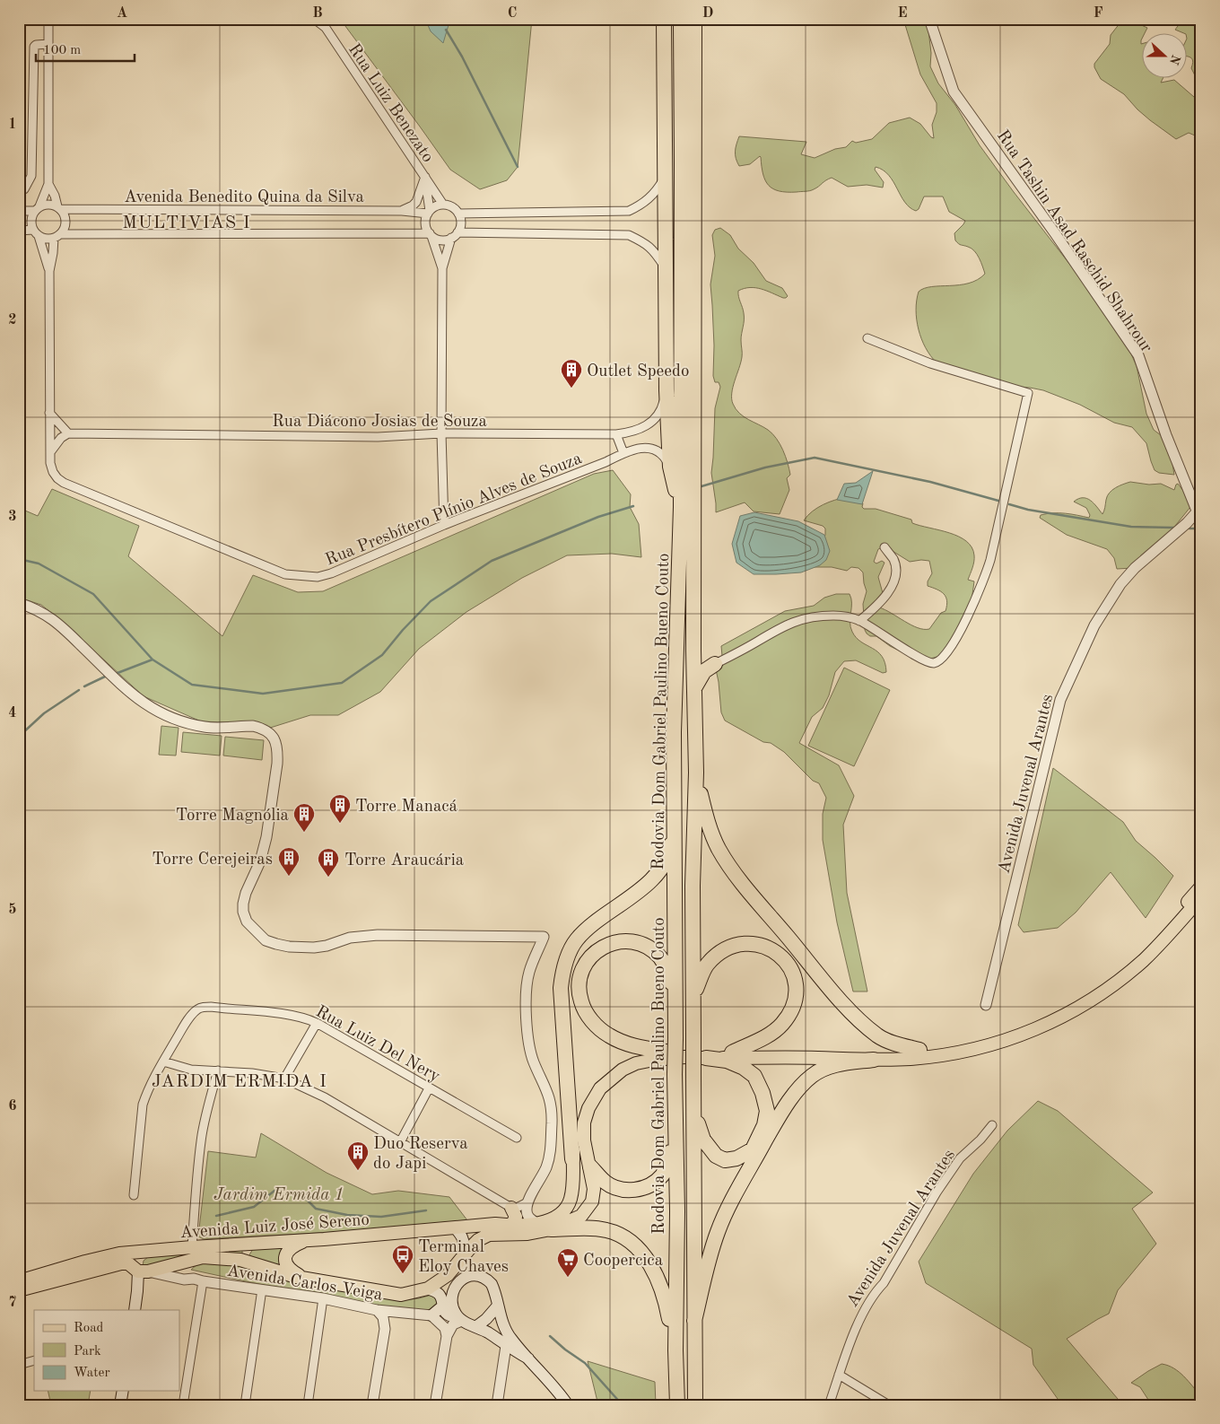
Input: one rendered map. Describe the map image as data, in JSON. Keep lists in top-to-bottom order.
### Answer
{
  "streets": {
    "highway": ["Rodovia Dom Gabriel Paulino Bueno Couto"],
    "main road": ["Avenida Luiz José Sereno"],
    "street": [
      "Rua Luiz Benezato",
      "Avenida Benedito Quina da Silva",
      "Rua Tashin Asad Raschid Shahrour",
      "Rua Diácono Josias de Souza",
      "Rua Presbítero Plínio Alves de Souza",
      "Avenida Juvenal Arantes",
      "Rua Luiz Del Nery",
      "Avenida Carlos Veiga"
    ]
  },
  "crossings": [
    ["Rua Luiz Benezato", "Avenida Benedito Quina da Silva"],
    ["Rua Tashin Asad Raschid Shahrour", "Avenida Juvenal Arantes"],
    ["Avenida Luiz José Sereno", "Avenida Carlos Veiga"]
  ],
  "districts": ["MULTIVIAS I", "JARDIM ERMIDA I"],
  "parks": ["Jardim Ermida 1"],
  "places": {
    "building": [
      "Outlet Speedo",
      "Torre Manacá",
      "Torre Magnólia",
      "Torre Cerejeiras",
      "Torre Araucária",
      "Duo Reserva do Japi"
    ],
    "bus stop": ["Terminal Eloy Chaves"],
    "supermarket": ["Coopercica"]
  },
  "legend": ["Road", "Park", "Water"],
  "scale_bar": "100 m",
  "north": "right",
  "grid": {
    "columns": [
      "A",
      "B",
      "C",
      "D",
      "E",
      "F"
    ],
    "rows": [
      "1",
      "2",
      "3",
      "4",
      "5",
      "6",
      "7"
    ]
  }
}
